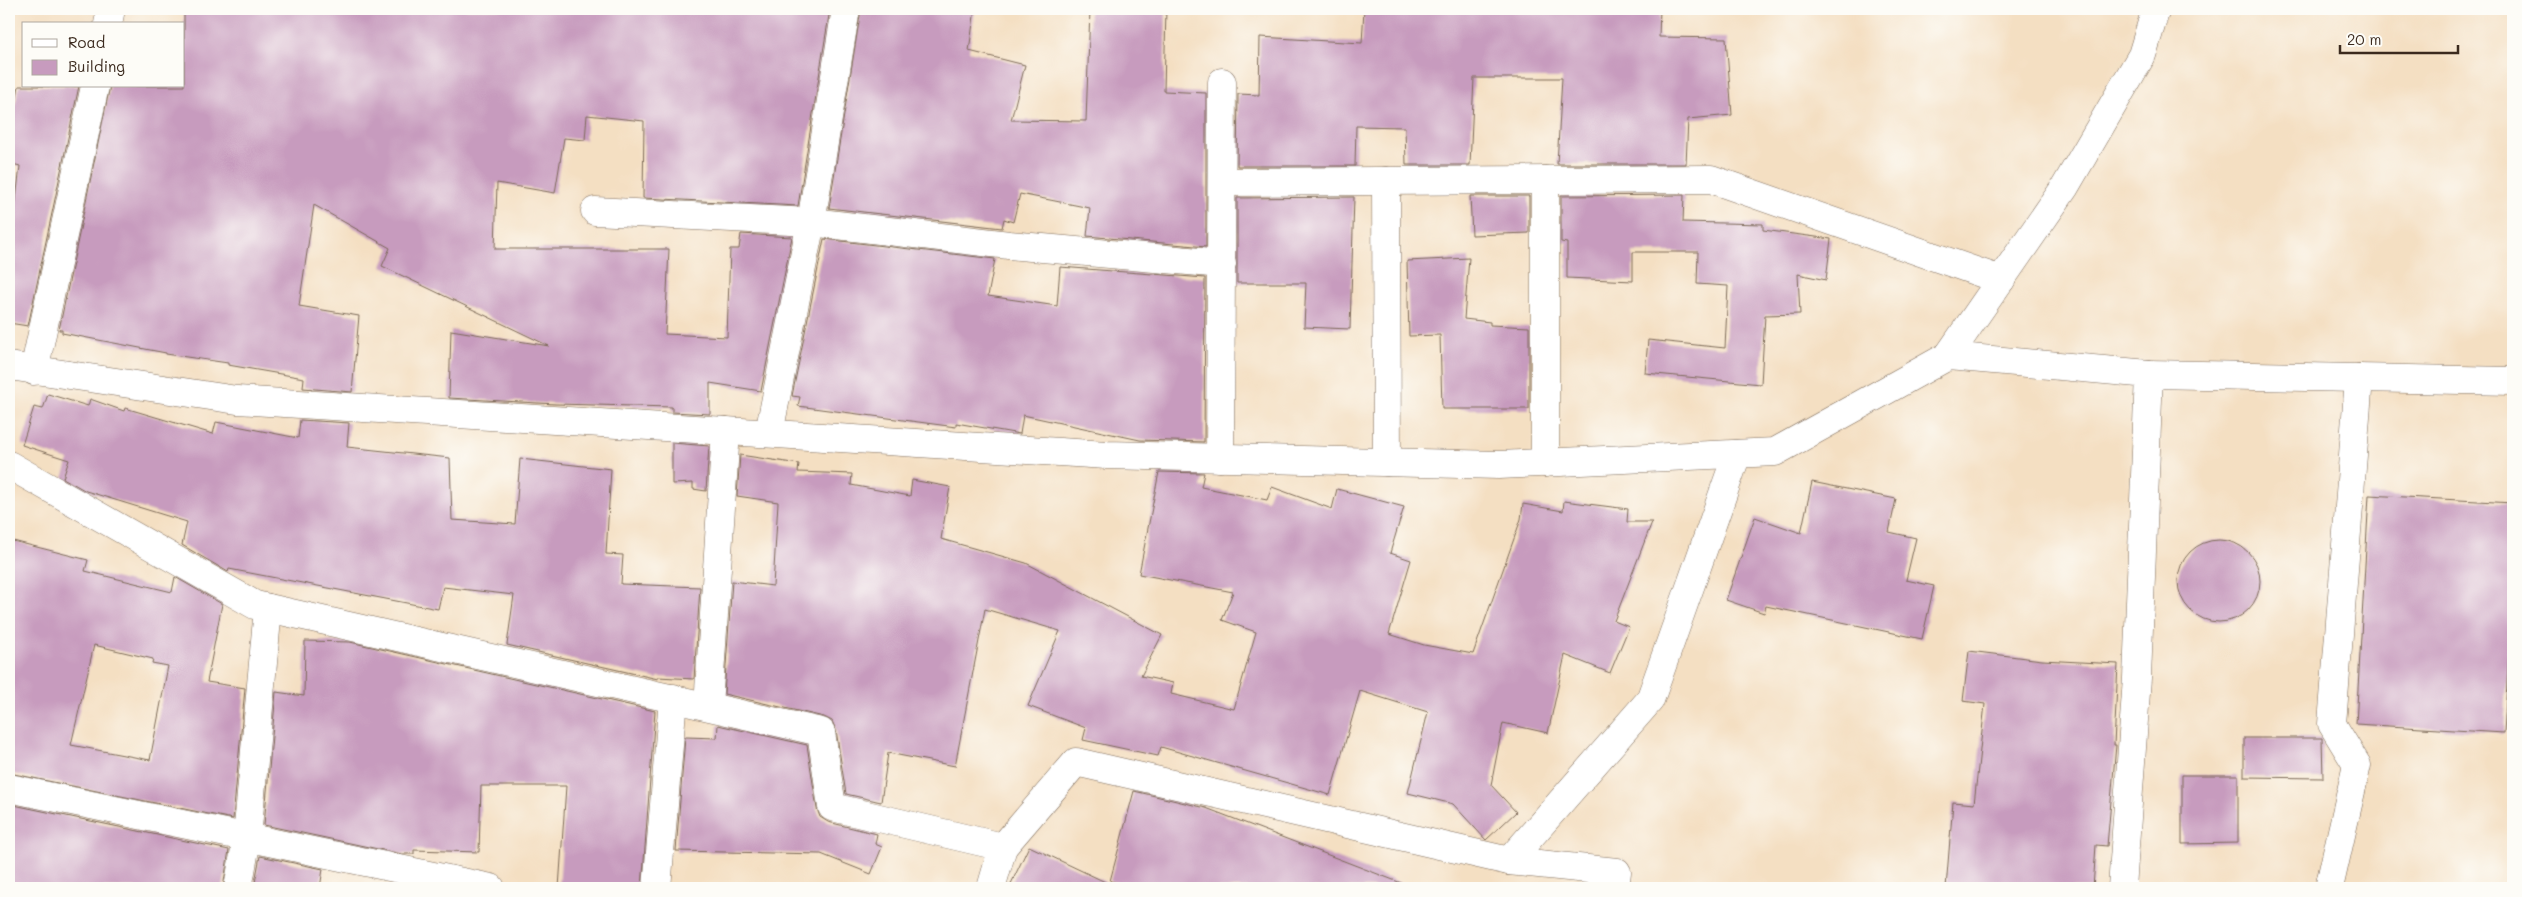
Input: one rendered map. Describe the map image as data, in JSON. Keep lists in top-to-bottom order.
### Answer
{
  "legend": ["Road", "Building"],
  "scale_bar": "20 m"
}
